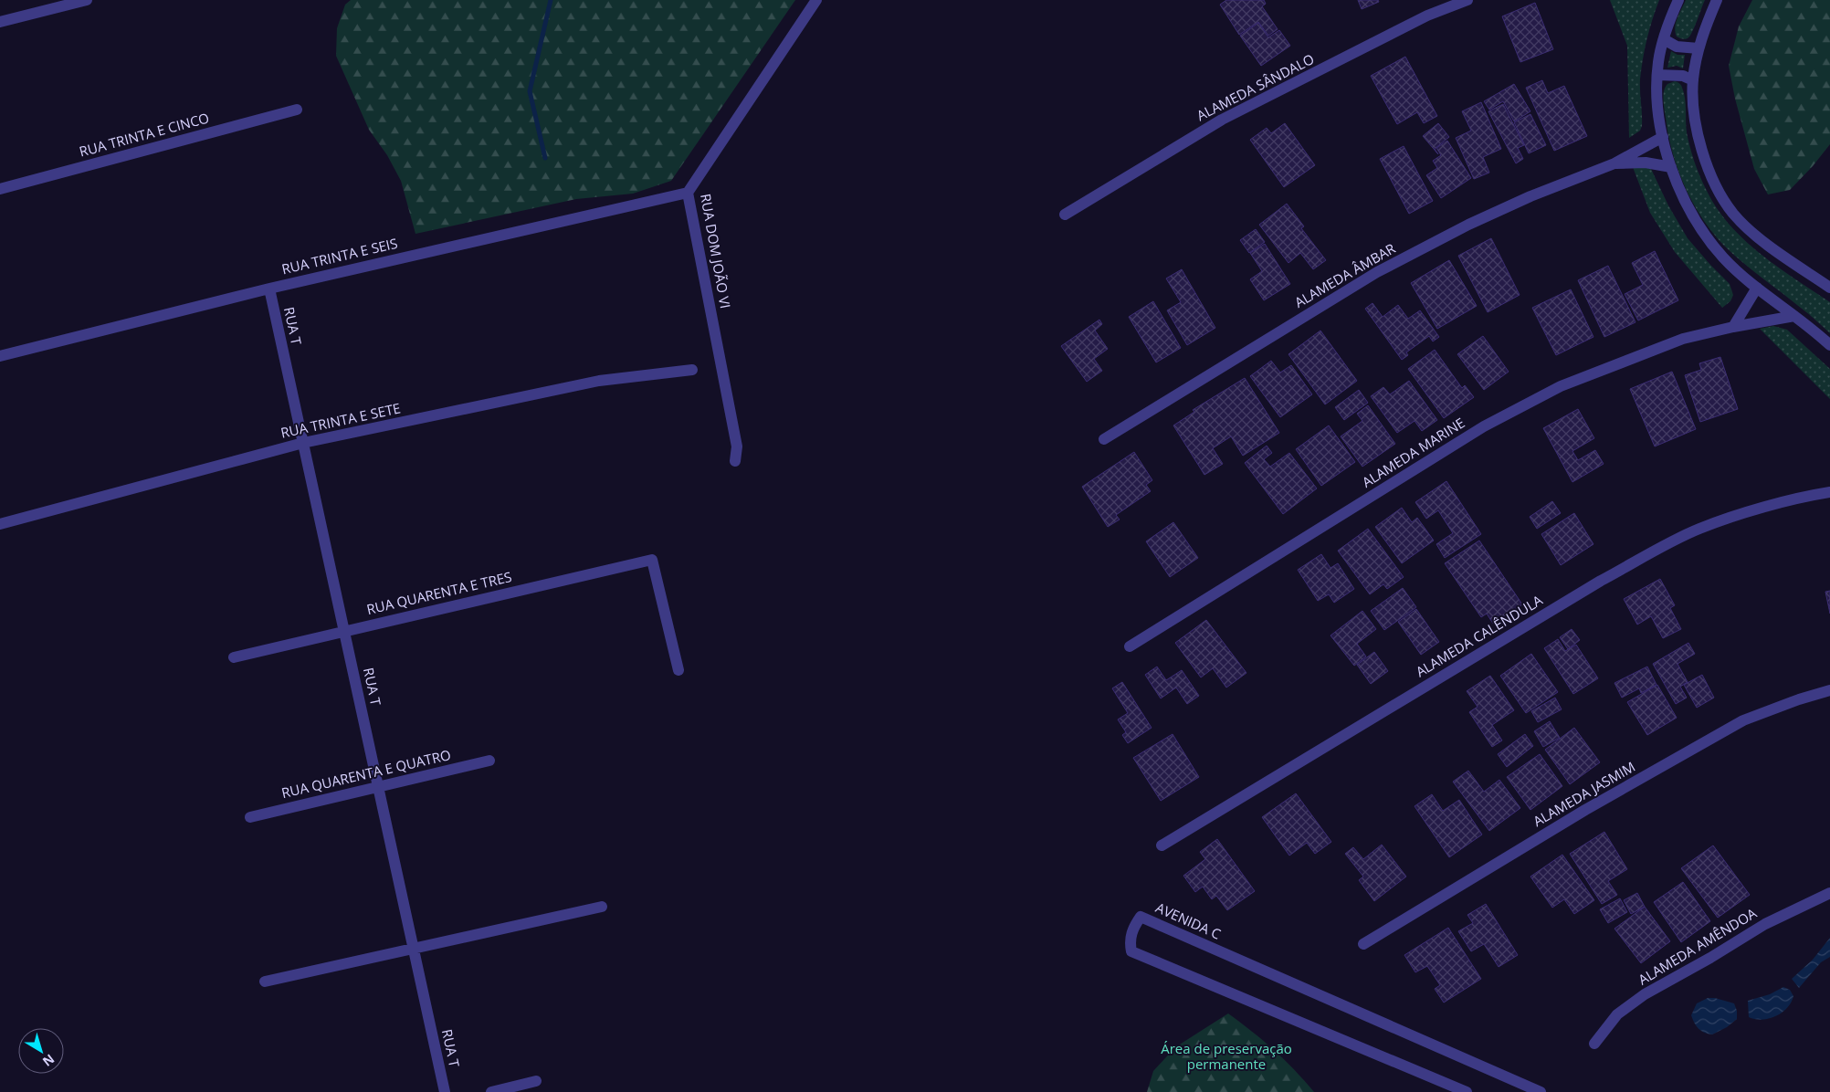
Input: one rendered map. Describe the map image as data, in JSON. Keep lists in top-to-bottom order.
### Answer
{
  "streets": {
    "street": [
      "ALAMEDA SÂNDALO",
      "RUA TRINTA E CINCO",
      "RUA DOM JOÃO VI",
      "RUA TRINTA E SEIS",
      "ALAMEDA ÂMBAR",
      "RUA T",
      "RUA TRINTA E SETE",
      "ALAMEDA MARINE",
      "RUA QUARENTA E TRES",
      "ALAMEDA CALÊNDULA",
      "RUA QUARENTA E QUATRO",
      "ALAMEDA JASMIM",
      "AVENIDA C",
      "ALAMEDA AMÊNDOA"
    ]
  },
  "crossings": [
    ["RUA DOM JOÃO VI", "RUA TRINTA E SEIS"],
    ["RUA TRINTA E SEIS", "RUA T"],
    ["RUA T", "RUA TRINTA E SETE"],
    ["RUA T", "RUA QUARENTA E TRES"],
    ["RUA T", "RUA QUARENTA E QUATRO"]
  ],
  "parks": ["Área de preservação permanente"],
  "north": "bottom right"
}
